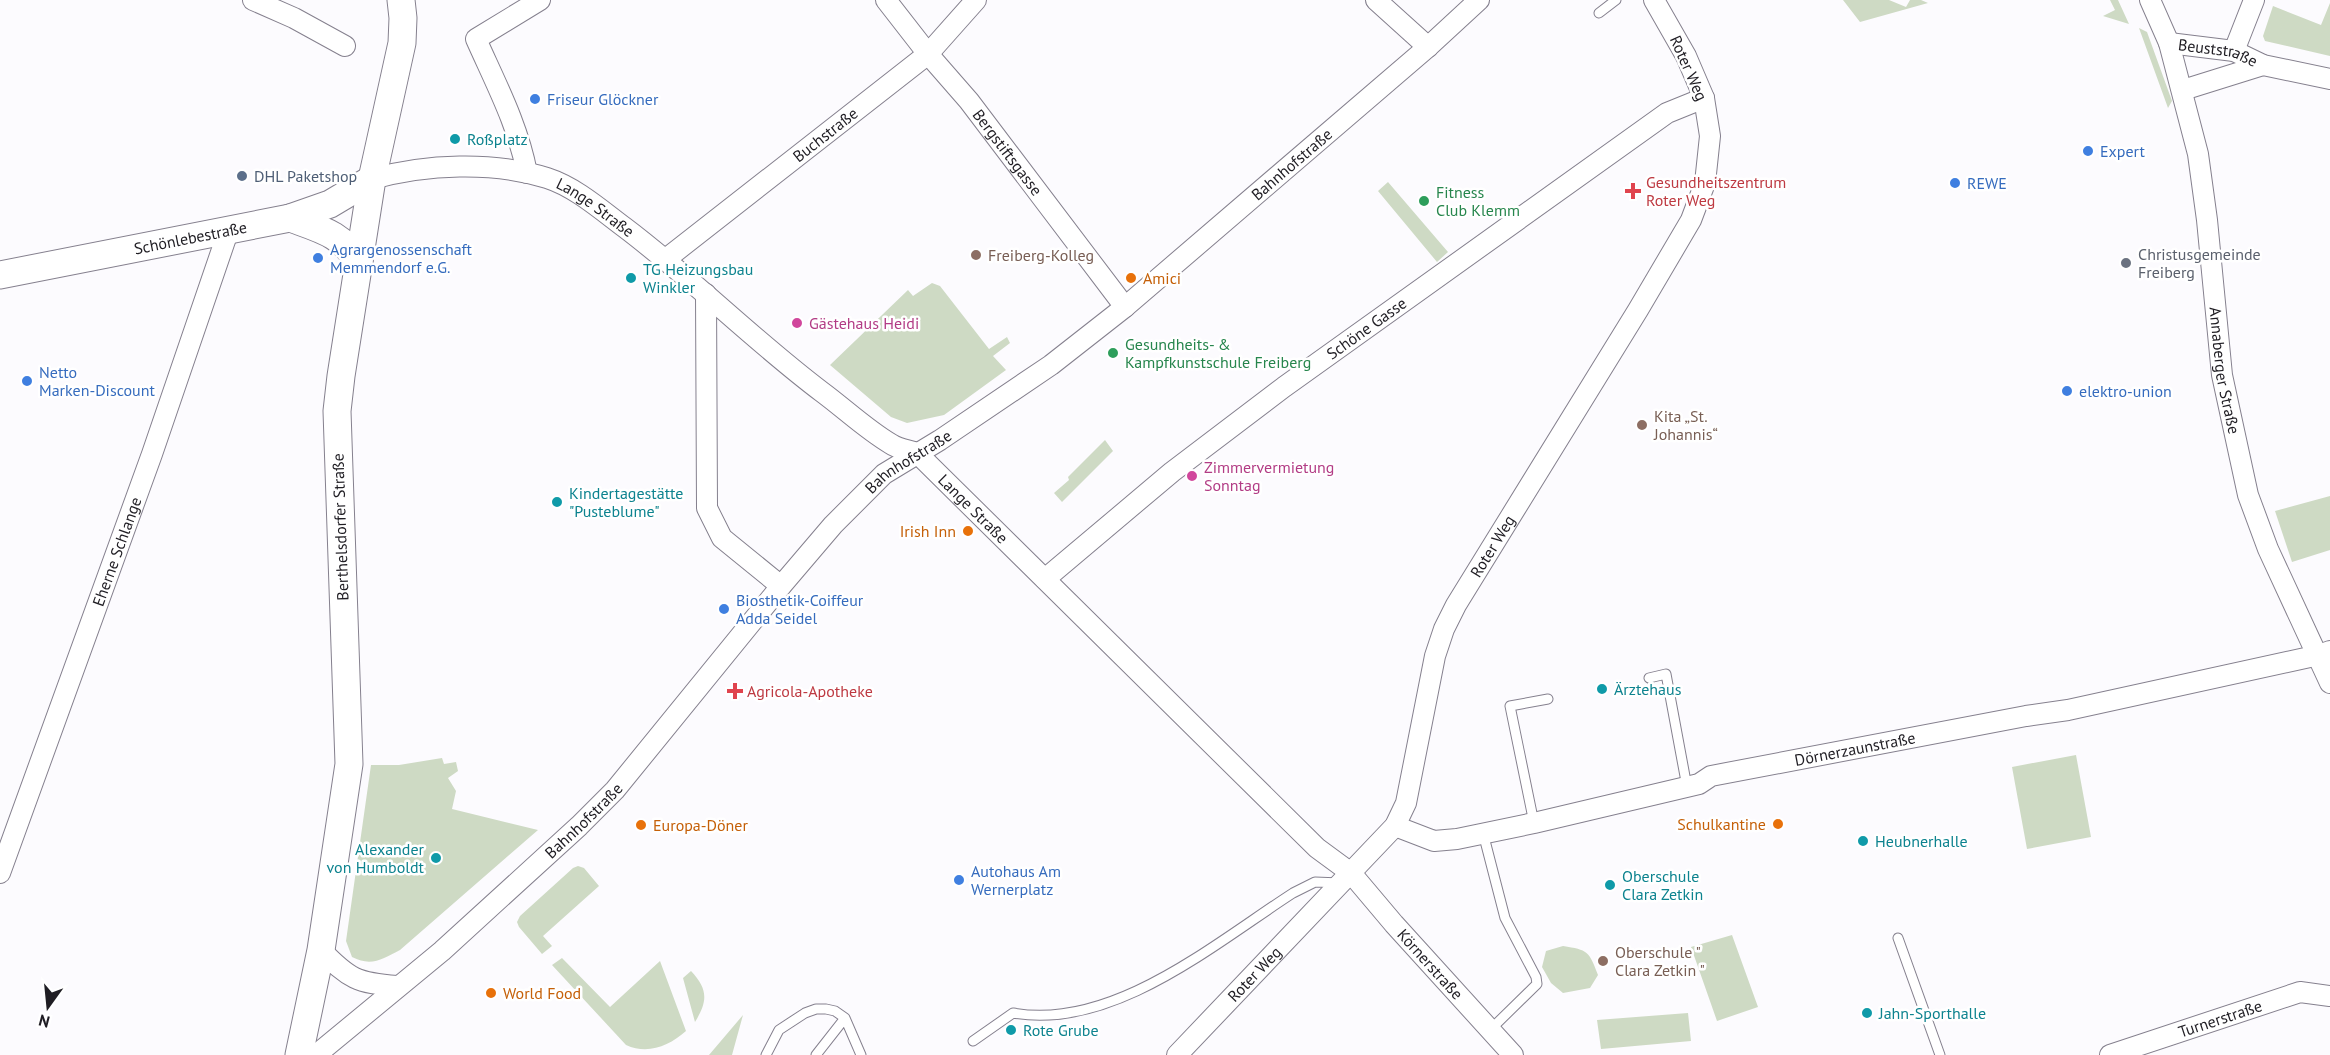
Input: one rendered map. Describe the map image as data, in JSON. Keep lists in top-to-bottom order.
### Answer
{
  "streets": {
    "street": [
      "Beuststraße",
      "Roter Weg",
      "Buchstraße",
      "Bergstiftsgasse",
      "Bahnhofstraße",
      "Lange Straße",
      "Schönlebestraße",
      "Schöne Gasse",
      "Annaberger Straße",
      "Berthelsdorfer Straße",
      "Eherne Schlange",
      "Dörnerzaunstraße",
      "Körnerstraße",
      "Turnerstraße"
    ]
  },
  "crossings": [
    ["Beuststraße", "Annaberger Straße"],
    ["Roter Weg", "Lange Straße"],
    ["Roter Weg", "Schöne Gasse"],
    ["Roter Weg", "Dörnerzaunstraße"],
    ["Roter Weg", "Körnerstraße"],
    ["Buchstraße", "Bergstiftsgasse"],
    ["Buchstraße", "Lange Straße"],
    ["Bergstiftsgasse", "Bahnhofstraße"],
    ["Bahnhofstraße", "Lange Straße"],
    ["Lange Straße", "Schönlebestraße"],
    ["Lange Straße", "Schöne Gasse"],
    ["Lange Straße", "Berthelsdorfer Straße"],
    ["Lange Straße", "Körnerstraße"],
    ["Schönlebestraße", "Berthelsdorfer Straße"],
    ["Schönlebestraße", "Eherne Schlange"],
    ["Annaberger Straße", "Dörnerzaunstraße"]
  ],
  "places": {
    "other": [
      "Friseur Glöckner",
      "Roßplatz",
      "Expert",
      "DHL Paketshop",
      "REWE",
      "Fitness Club Klemm",
      "Freiberg-Kolleg",
      "Agrargenossenschaft Memmendorf e.G.",
      "Christusgemeinde Freiberg",
      "TG Heizungsbau Winkler",
      "Amici",
      "Gästehaus Heidi",
      "Gesundheits- & Kampfkunstschule Freiberg",
      "Netto Marken-Discount",
      "elektro-union",
      "Kita „St. Johannis“",
      "Zimmervermietung Sonntag",
      "Kindertagestätte \"Pusteblume\"",
      "Irish Inn",
      "Biosthetik-Coiffeur Adda Seidel",
      "Ärztehaus",
      "Schulkantine",
      "Europa-Döner",
      "Heubnerhalle",
      "Alexander von Humboldt",
      "Autohaus Am Wernerplatz",
      "Oberschule Clara Zetkin",
      "Oberschule \" Clara Zetkin \"",
      "World Food",
      "Jahn-Sporthalle",
      "Rote Grube"
    ],
    "health": ["Gesundheitszentrum Roter Weg", "Agricola-Apotheke"]
  },
  "north": "bottom"
}
